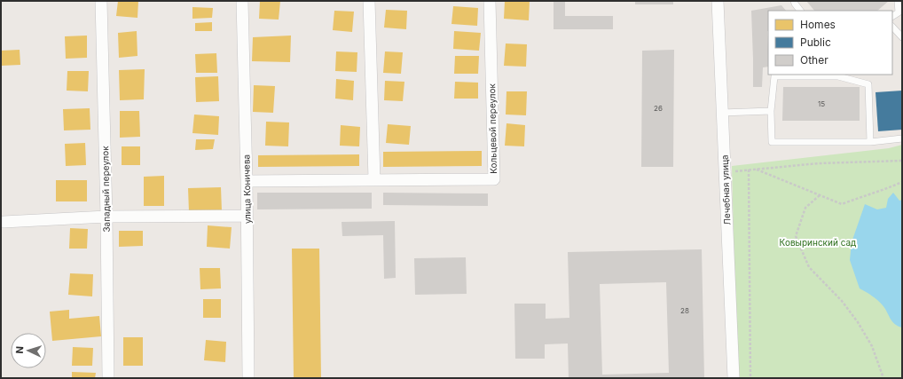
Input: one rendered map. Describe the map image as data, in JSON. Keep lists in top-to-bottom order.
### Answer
{
  "streets": {
    "street": [
      "Кольцевой переулок",
      "Западный переулок",
      "улица Коничева",
      "Лечебная улица"
    ]
  },
  "crossings": [
    ["Кольцевой переулок", "улица Коничева"]
  ],
  "parks": ["Ковыринский сад"],
  "house_numbers": ["15", "26", "28"],
  "legend": ["Homes", "Public", "Other"],
  "north": "left"
}
